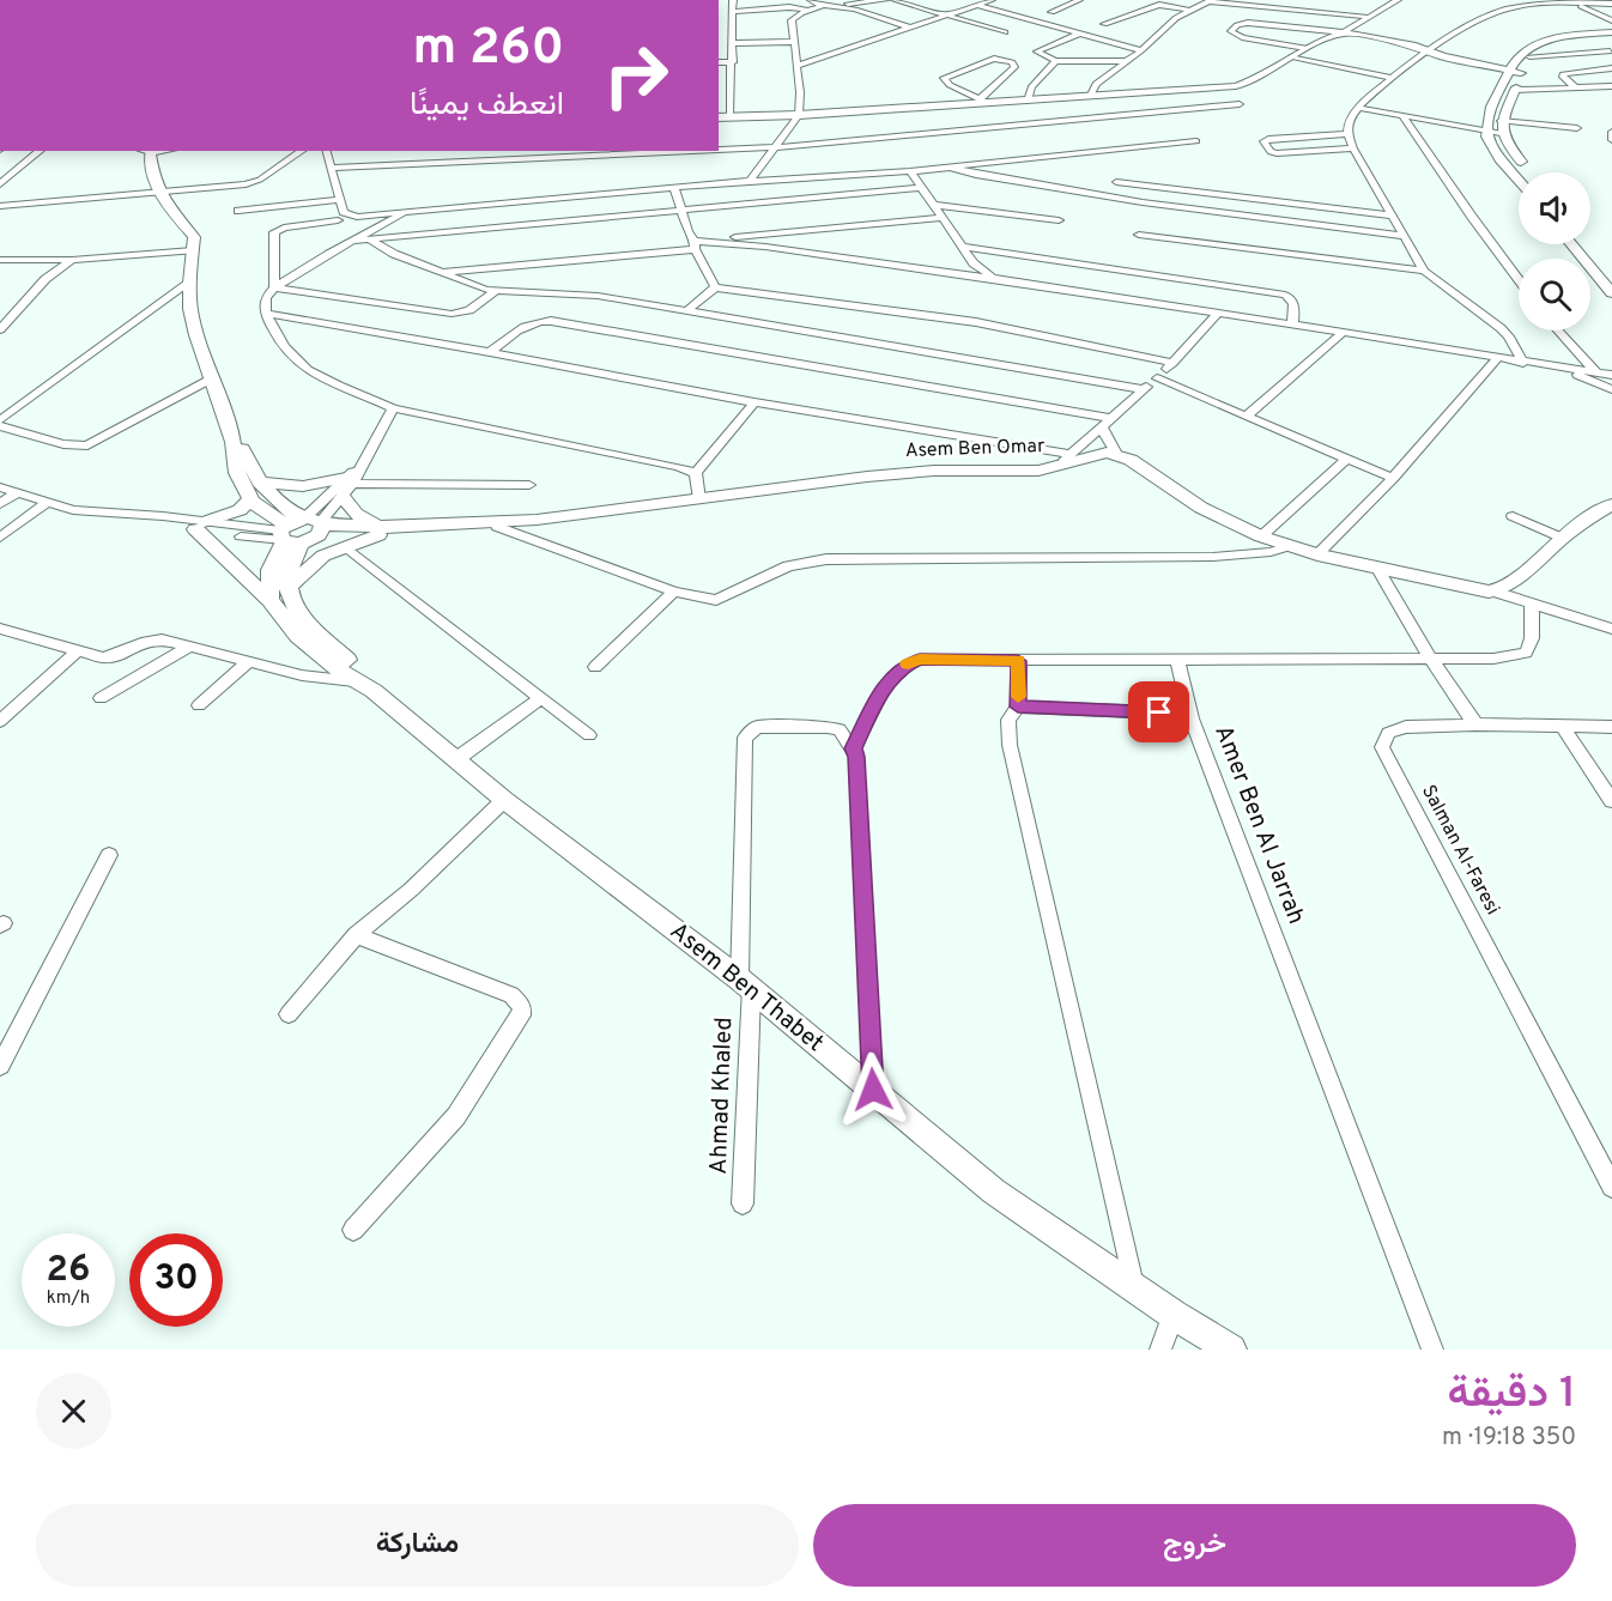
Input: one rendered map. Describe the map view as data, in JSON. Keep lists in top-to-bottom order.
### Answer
{
  "streets": {
    "street": [
      "Asem Ben Omar",
      "Amer Ben Al Jarrah",
      "Salman Al-Faresi",
      "Asem Ben Thabet",
      "Ahmad Khaled"
    ]
  },
  "crossings": [
    ["Asem Ben Thabet", "Ahmad Khaled"]
  ],
  "page": {
    "turn": ["260 m", "انعطف يمينًا"],
    "speed": "26 km/h",
    "limit": "30",
    "heading": ["1 دقيقة", "350 m · 19:18"],
    "buttons": ["خروج", "مشاركة"]
  }
}
